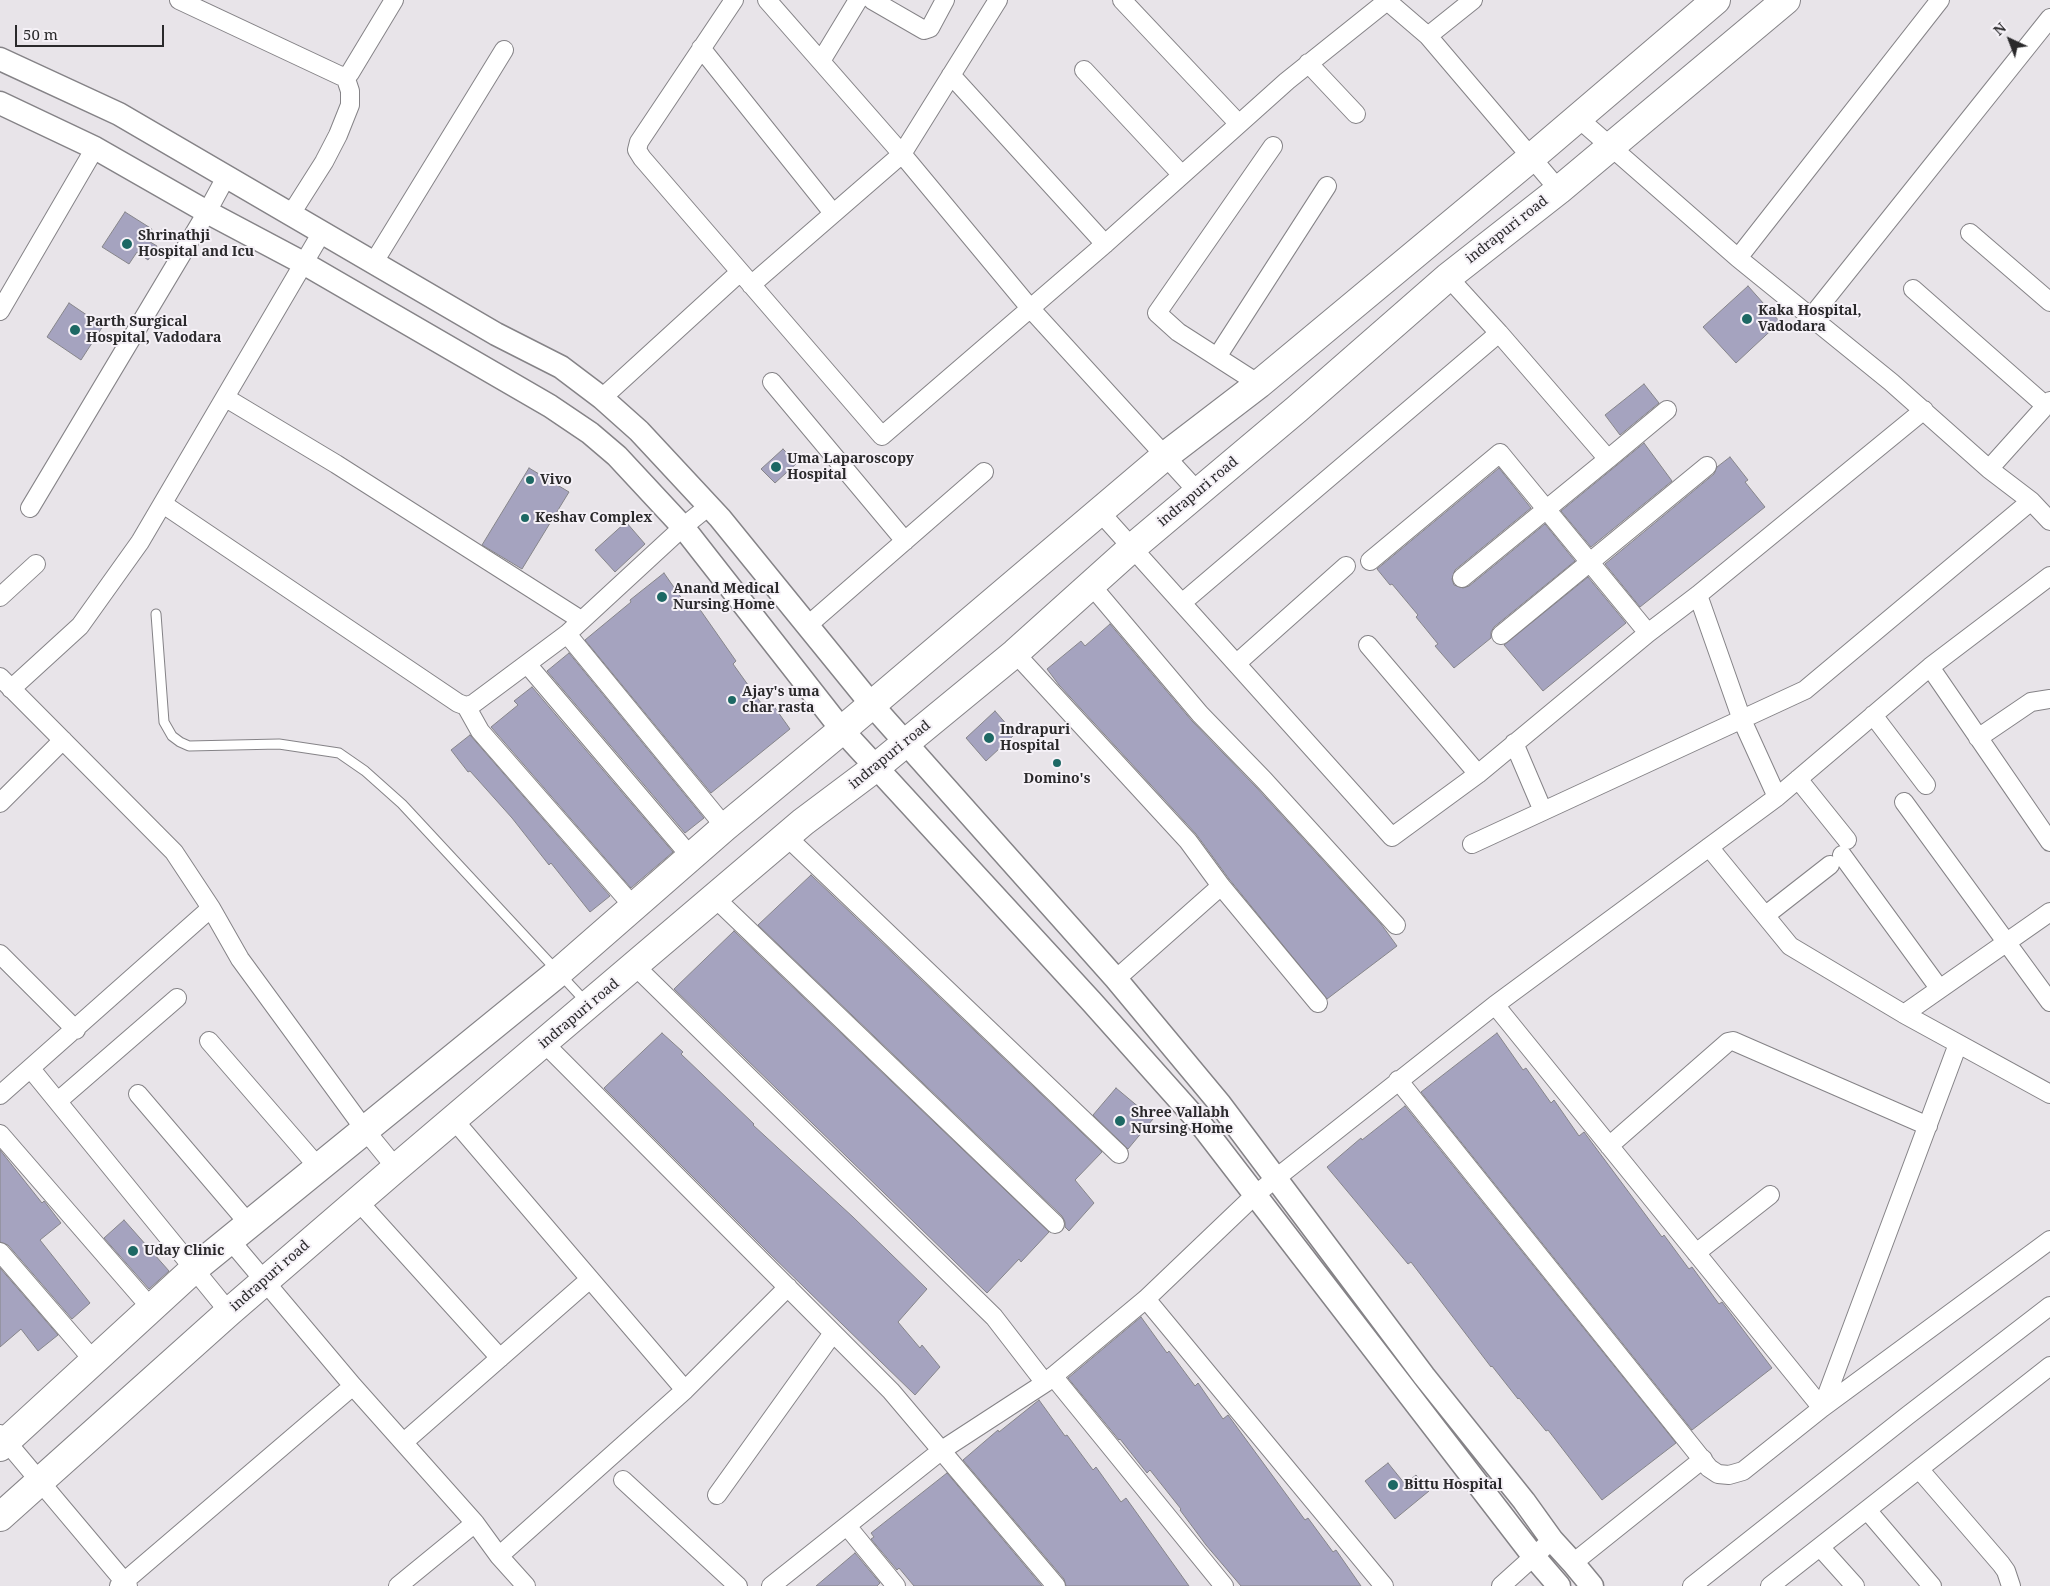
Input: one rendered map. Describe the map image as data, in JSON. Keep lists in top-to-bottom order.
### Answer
{
  "streets": {
    "main road": ["indrapuri road"]
  },
  "places": [
    "Shrinathji Hospital and Icu",
    "Kaka Hospital, Vadodara",
    "Parth Surgical Hospital, Vadodara",
    "Uma Laparoscopy Hospital",
    "Vivo",
    "Keshav Complex",
    "Anand Medical Nursing Home",
    "Ajay's uma char rasta",
    "Indrapuri Hospital",
    "Domino's",
    "Shree Vallabh Nursing Home",
    "Uday Clinic",
    "Bittu Hospital"
  ],
  "scale_bar": "50 m",
  "north": "top left"
}
